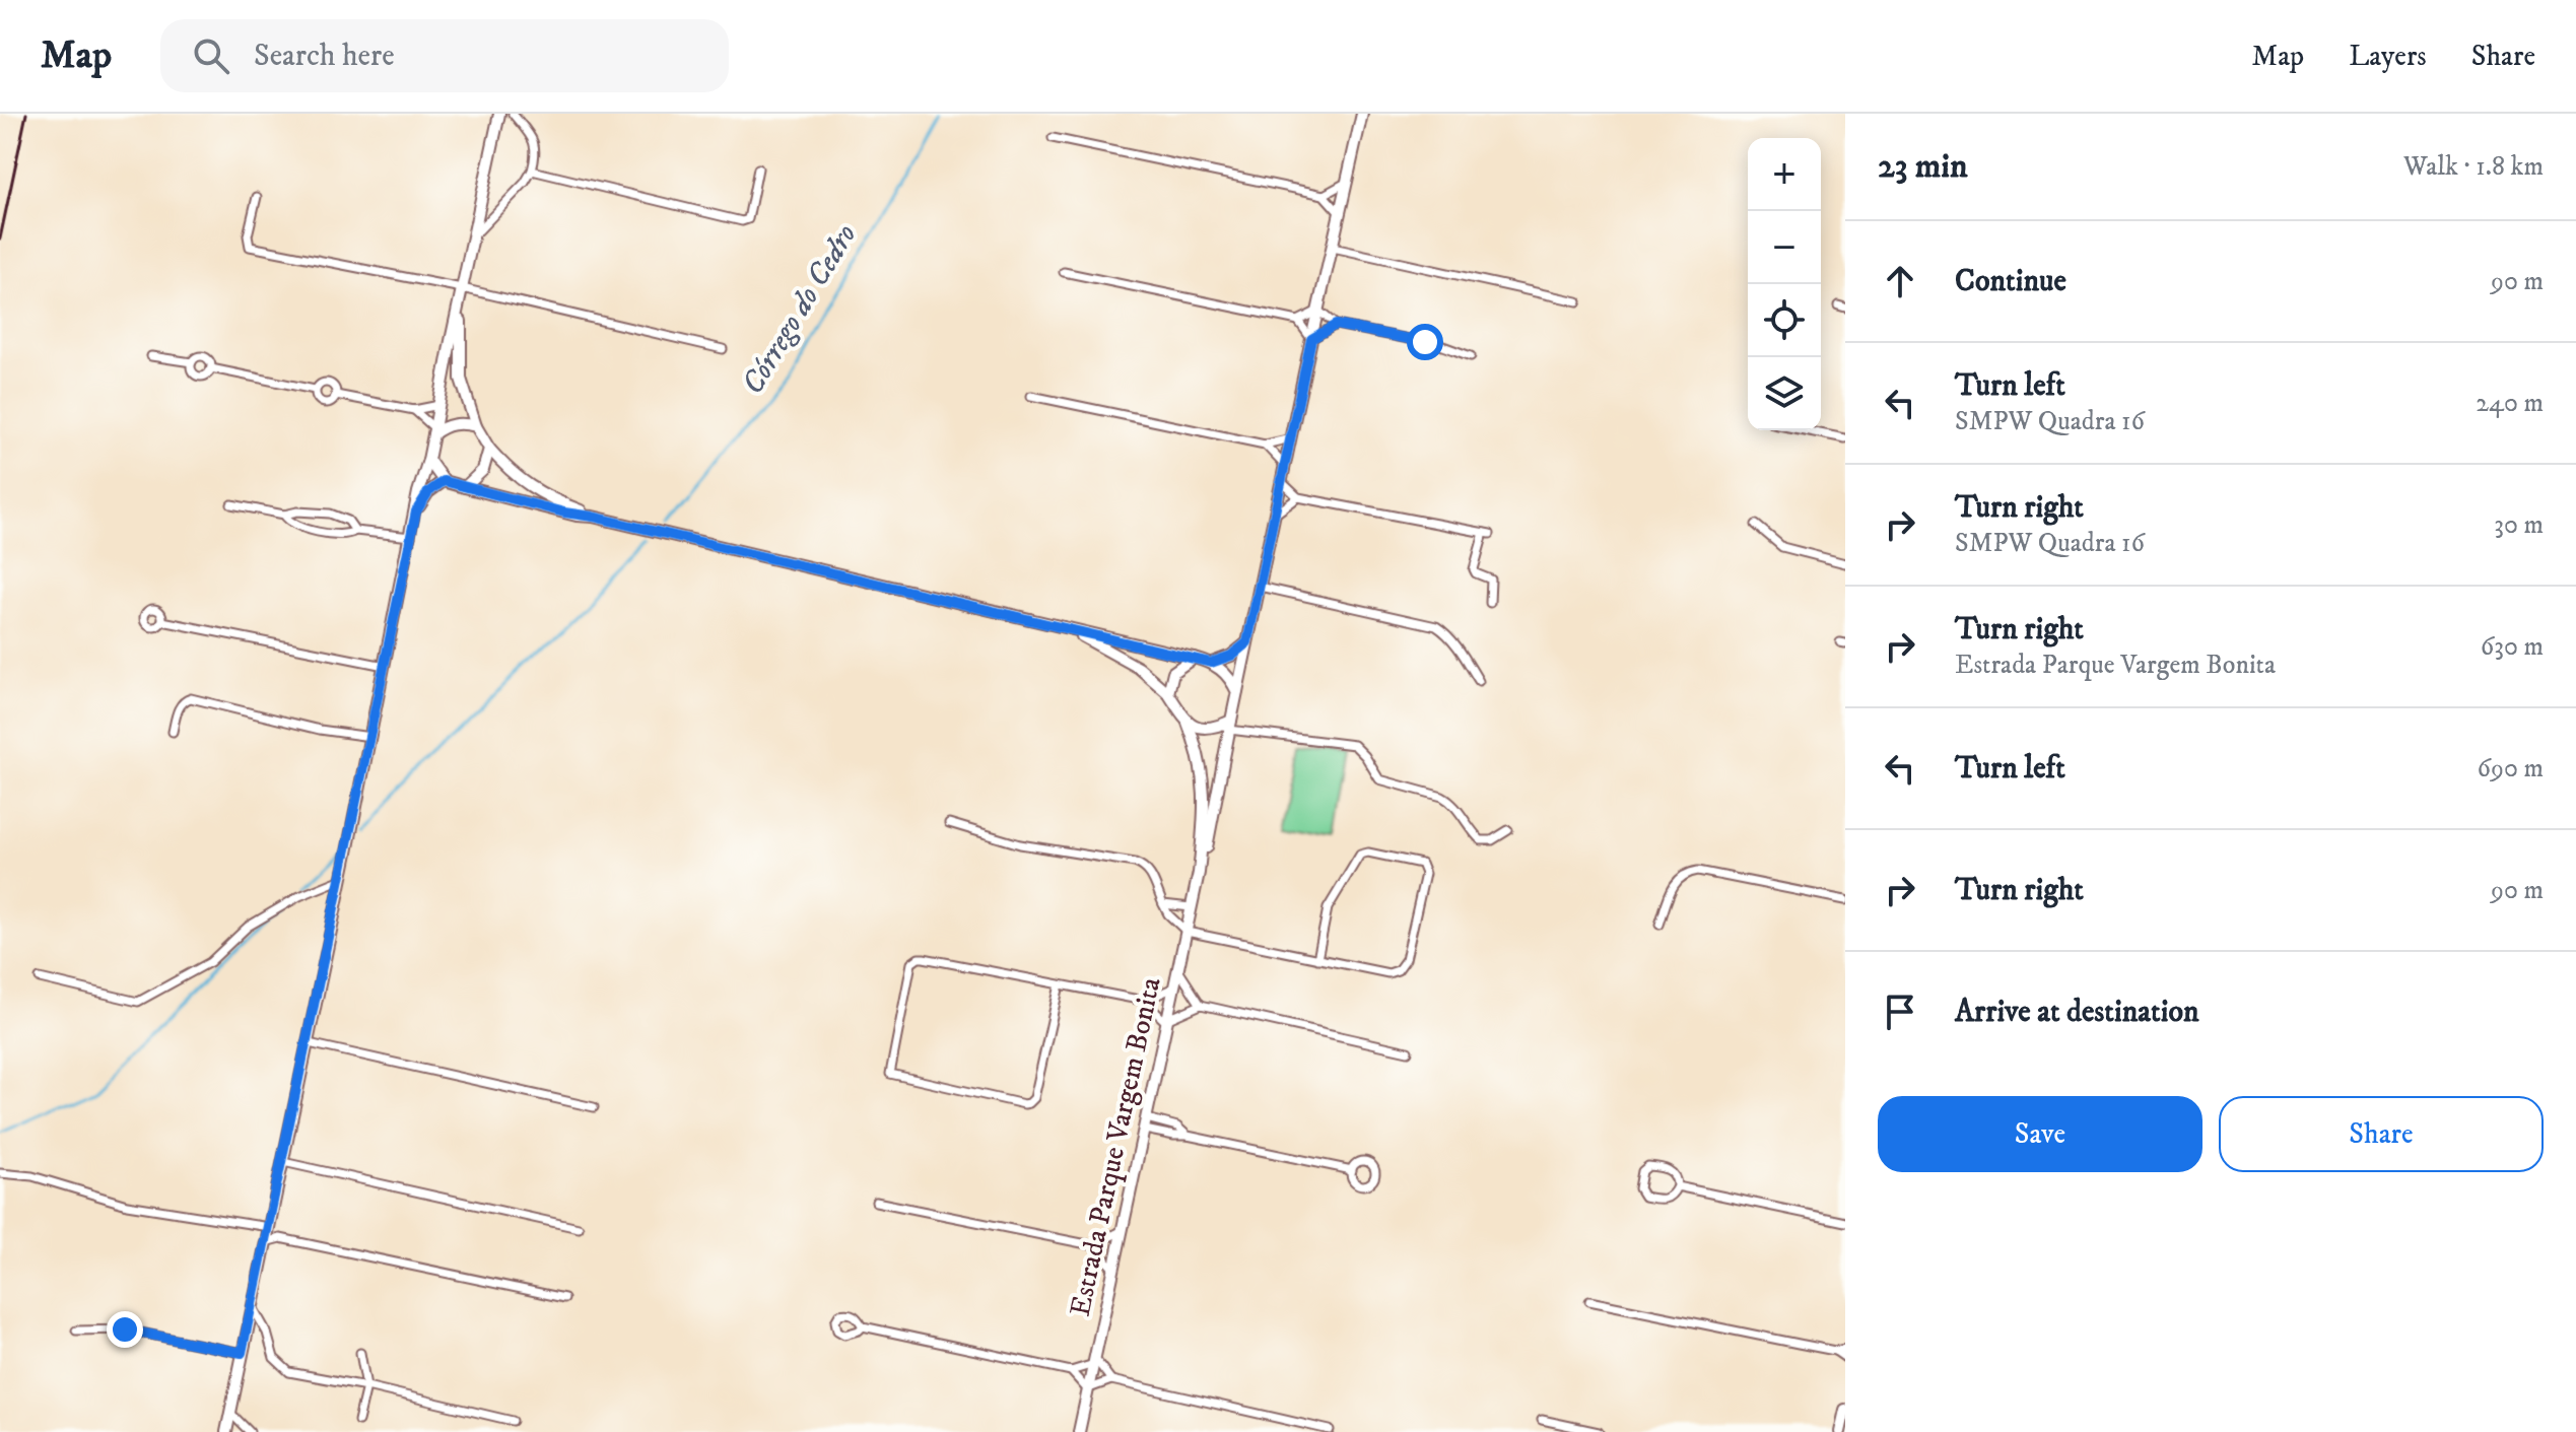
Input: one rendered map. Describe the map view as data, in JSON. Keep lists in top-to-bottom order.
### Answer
{
  "streets": {
    "main road": ["Estrada Parque Vargem Bonita"]
  },
  "water": ["Córrego do Cedro"],
  "page": {
    "header": "Map",
    "search": "Search here",
    "nav": ["Map", "Layers", "Share"],
    "heading": ["23 min", "Walk · 1.8 km"],
    "map_buttons": ["+", "−"],
    "list": [
      ["Continue", "90 m"],
      ["Turn left", "SMPW Quadra 16", "240 m"],
      ["Turn right", "SMPW Quadra 16", "30 m"],
      ["Turn right", "Estrada Parque Vargem Bonita", "630 m"],
      ["Turn left", "690 m"],
      ["Turn right", "90 m"],
      "Arrive at destination"
    ],
    "buttons": ["Save", "Share"]
  }
}
